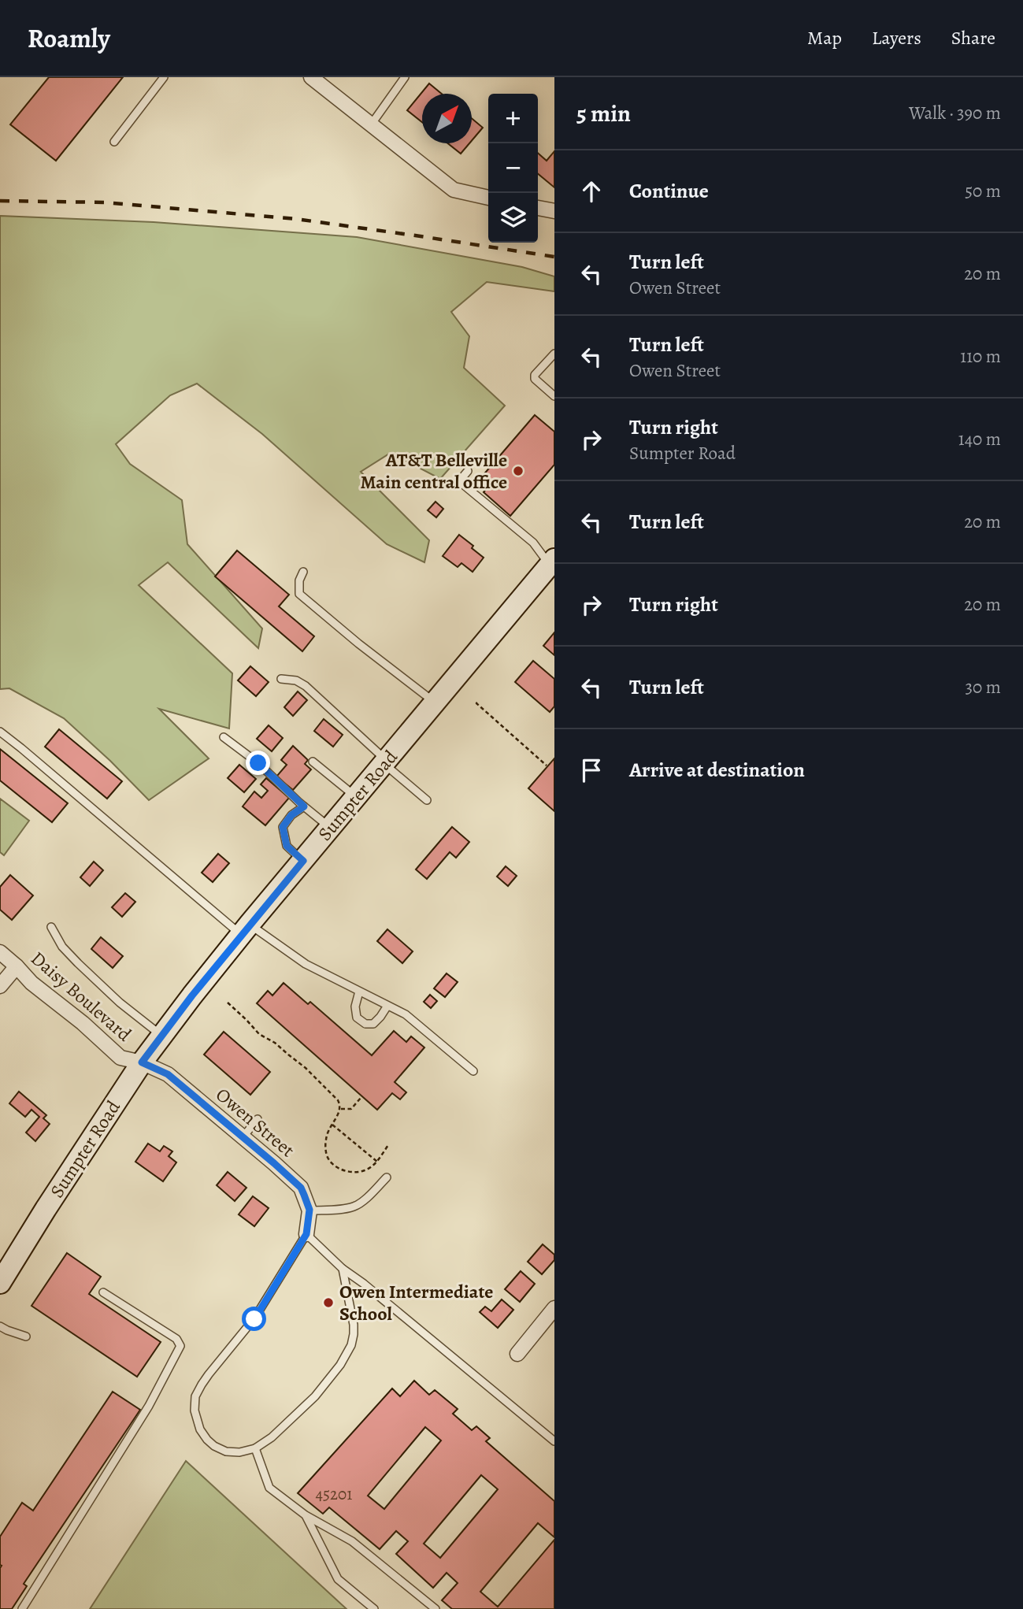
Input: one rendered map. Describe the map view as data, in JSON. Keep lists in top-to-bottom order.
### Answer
{
  "streets": {
    "street": ["Sumpter Road", "Daisy Boulevard", "Owen Street"]
  },
  "crossings": [
    ["Sumpter Road", "Daisy Boulevard"],
    ["Sumpter Road", "Owen Street"],
    ["Daisy Boulevard", "Owen Street"]
  ],
  "places": ["AT&T Belleville Main central office", "Owen Intermediate School"],
  "house_numbers": ["45201"],
  "north": "top right",
  "page": {
    "header": "Roamly",
    "nav": ["Map", "Layers", "Share"],
    "heading": ["5 min", "Walk · 390 m"],
    "map_buttons": ["+", "−"],
    "list": [
      ["Continue", "50 m"],
      ["Turn left", "Owen Street", "20 m"],
      ["Turn left", "Owen Street", "110 m"],
      ["Turn right", "Sumpter Road", "140 m"],
      ["Turn left", "20 m"],
      ["Turn right", "20 m"],
      ["Turn left", "30 m"],
      "Arrive at destination"
    ]
  }
}
